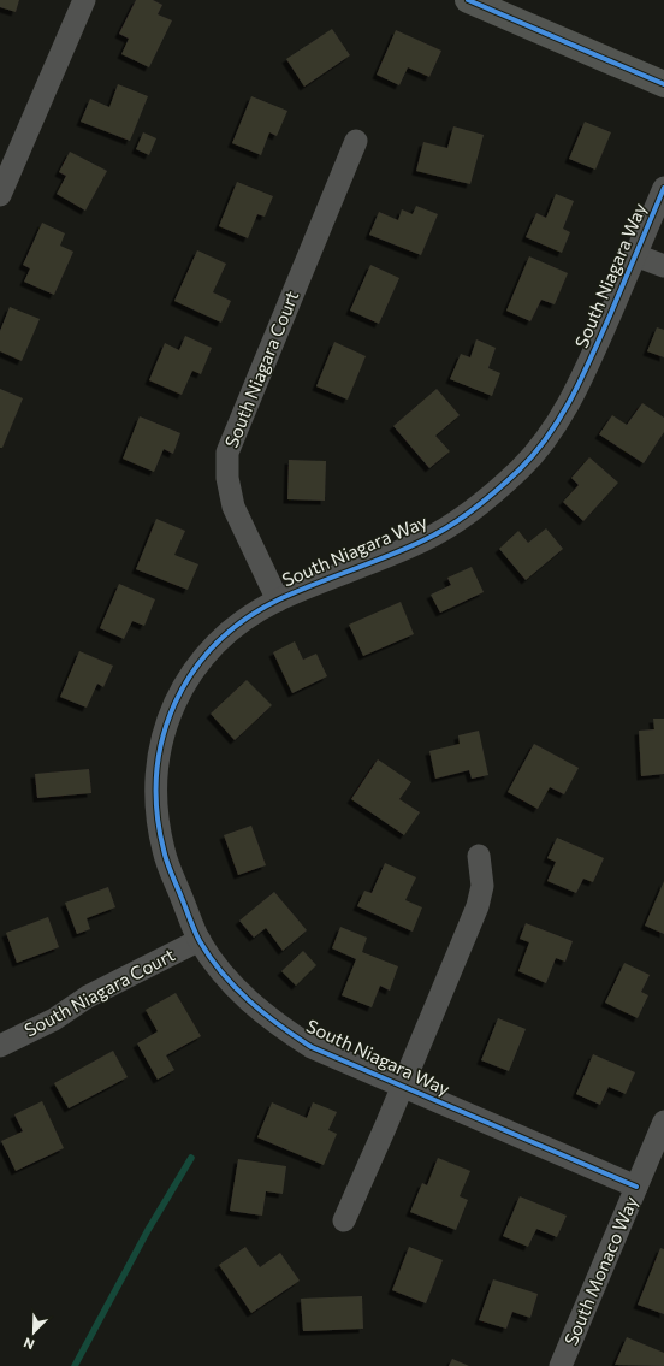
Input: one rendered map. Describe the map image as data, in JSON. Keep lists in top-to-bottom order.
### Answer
{
  "streets": {
    "street": ["South Niagara Way", "South Niagara Court", "South Monaco Way"]
  },
  "crossings": [
    ["South Niagara Way", "South Niagara Court"],
    ["South Niagara Way", "South Monaco Way"]
  ],
  "north": "bottom left"
}
